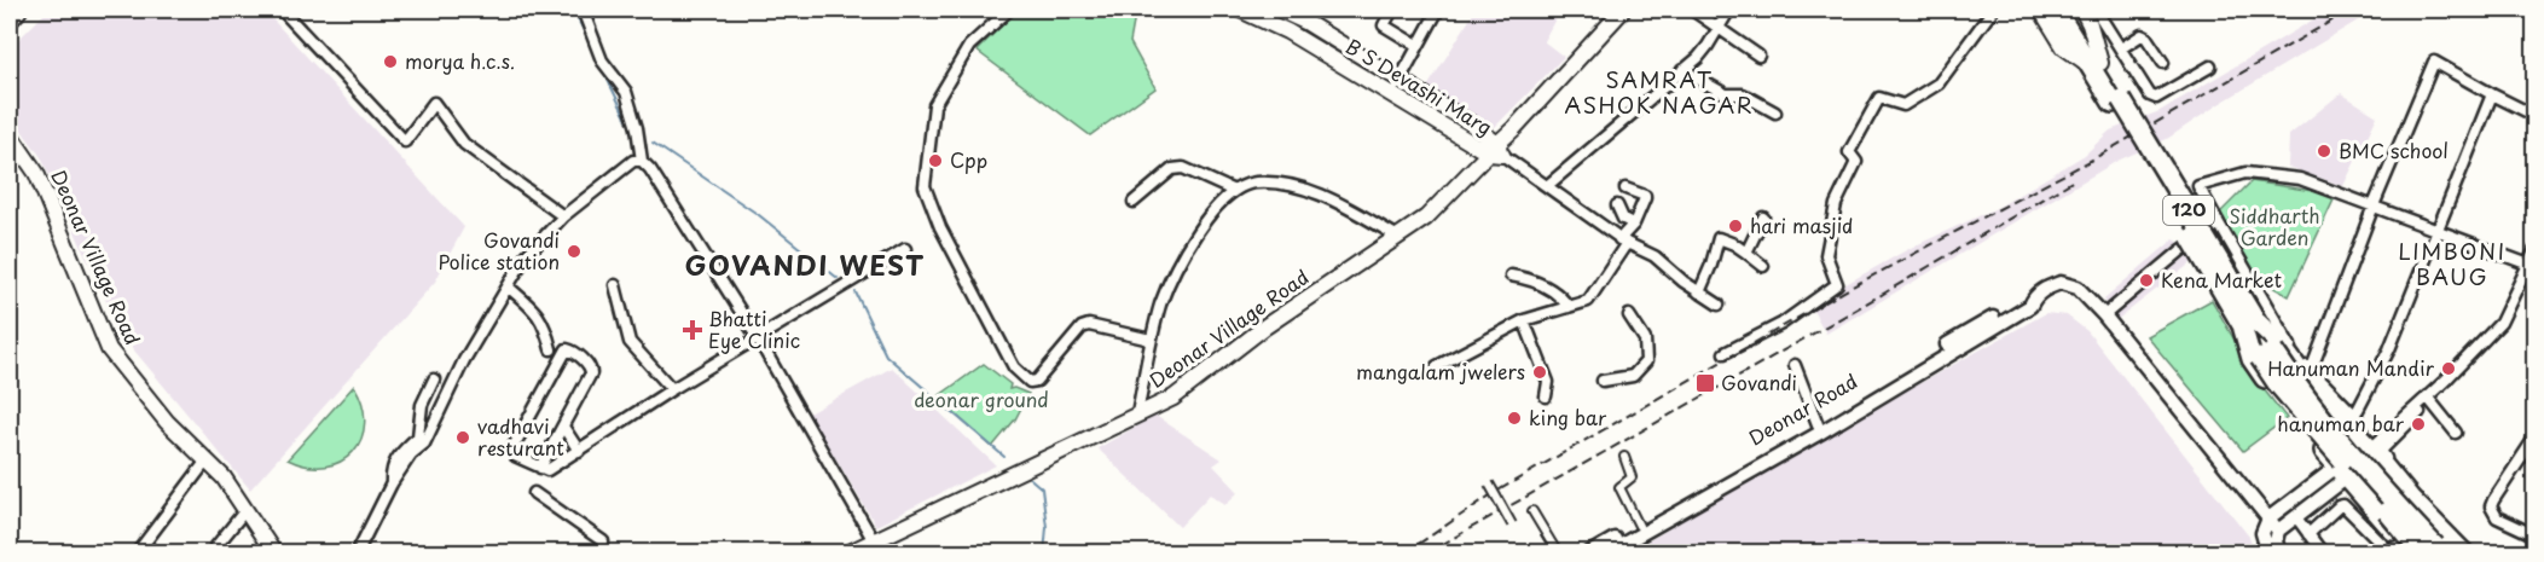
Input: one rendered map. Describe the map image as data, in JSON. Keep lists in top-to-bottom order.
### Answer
{
  "streets": {
    "highway": ["120"],
    "main road": ["B S Devashi Marg", "Deonar Village Road"],
    "street": ["Deonar Road"]
  },
  "crossings": [
    ["B S Devashi Marg", "Deonar Village Road"]
  ],
  "districts": ["SAMRAT ASHOK NAGAR", "LIMBONI BAUG", "GOVANDI WEST"],
  "parks": ["Siddharth Garden", "deonar ground"],
  "places": {
    "other": [
      "morya h.c.s.",
      "BMC school",
      "Cpp",
      "hari masjid",
      "Govandi Police station",
      "Kena Market",
      "Hanuman Mandir",
      "mangalam jwelers",
      "king bar",
      "hanuman bar",
      "vadhavi resturant"
    ],
    "health": ["Bhatti Eye Clinic"],
    "transit": ["Govandi"]
  }
}
